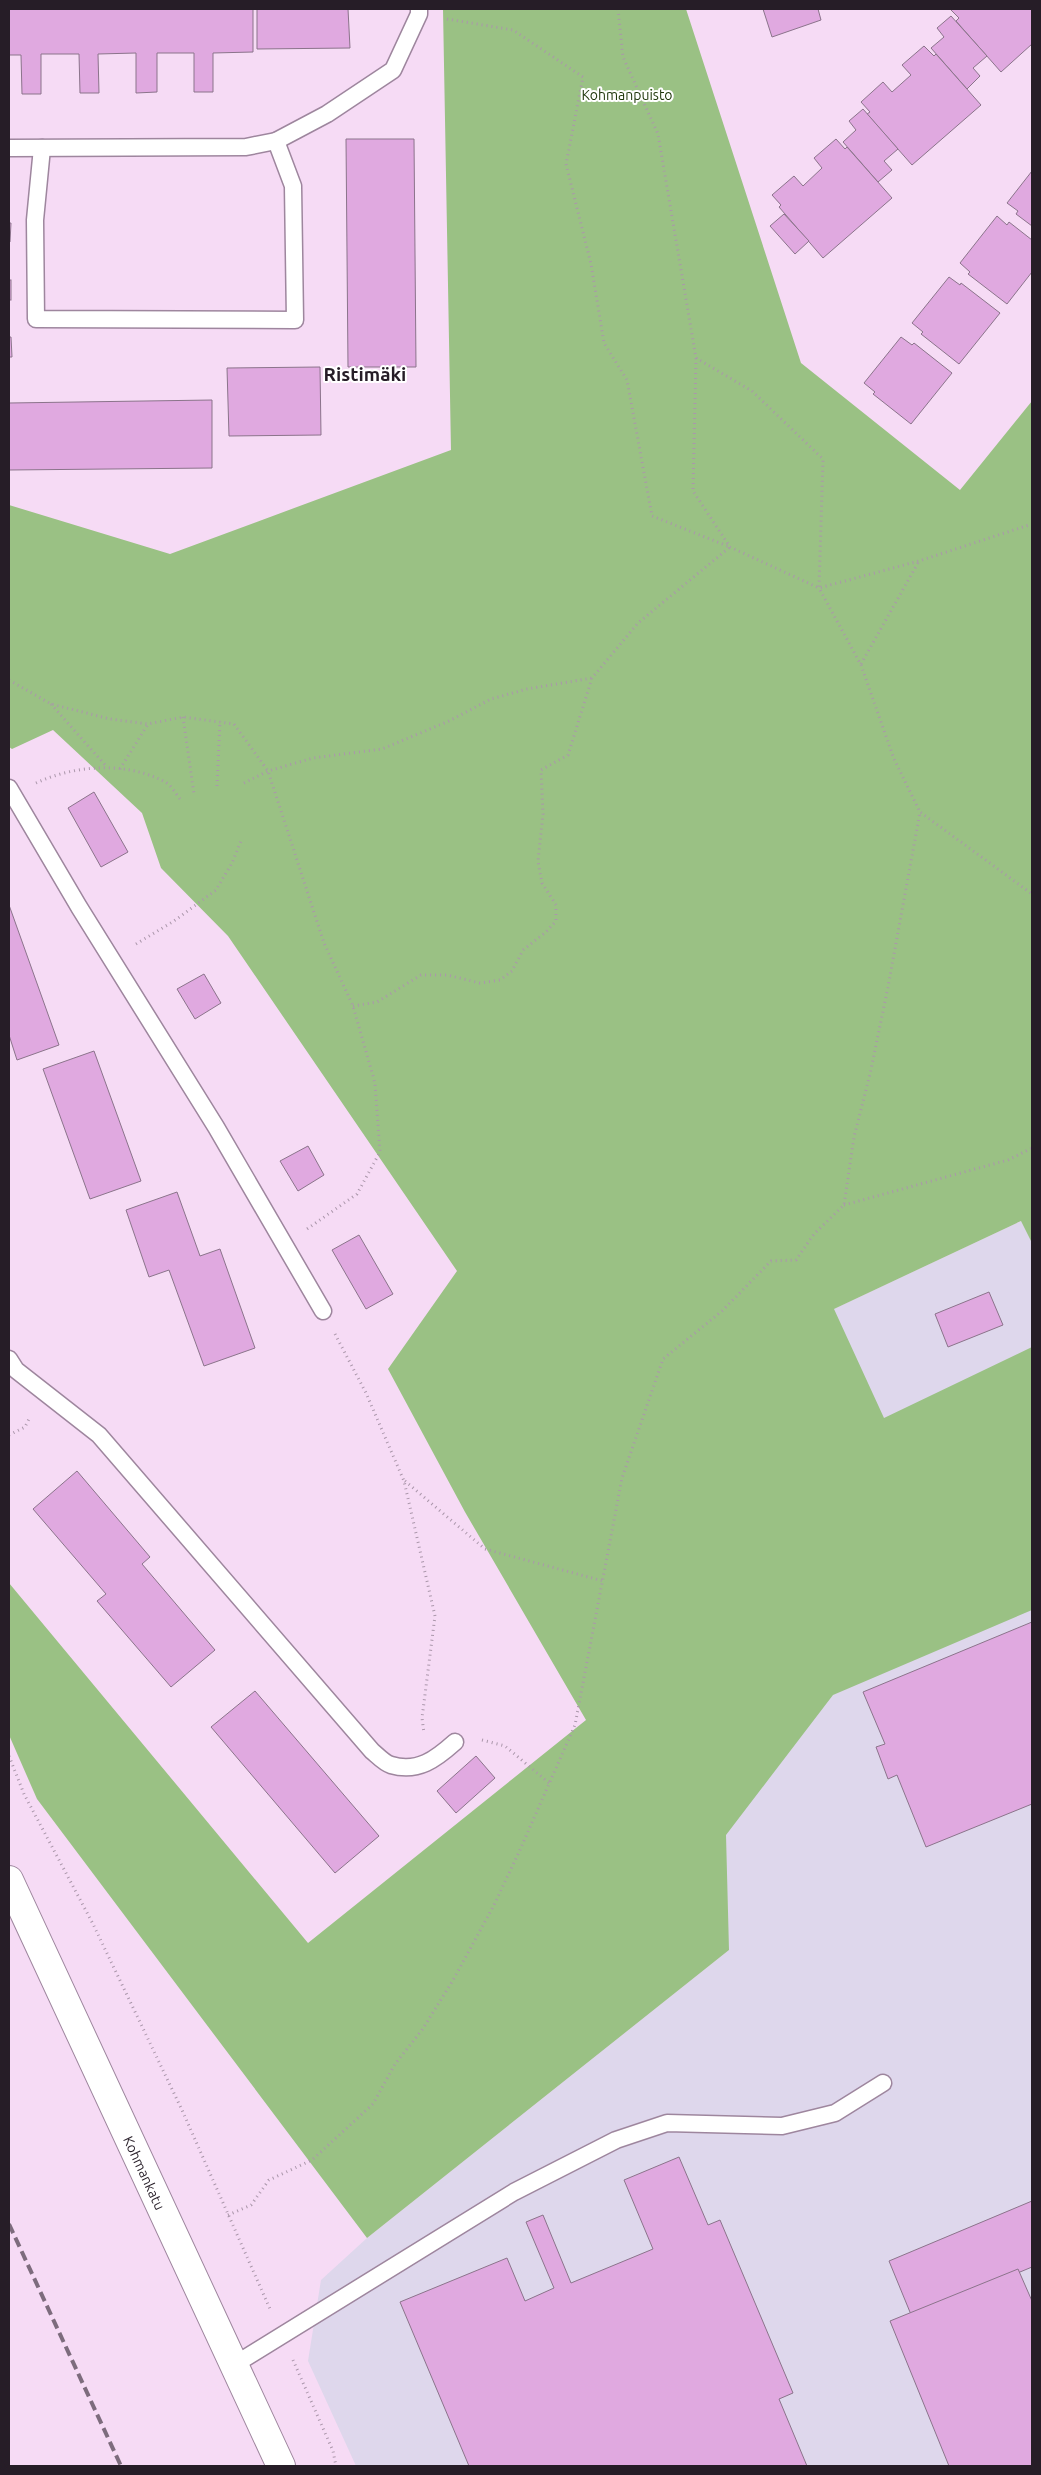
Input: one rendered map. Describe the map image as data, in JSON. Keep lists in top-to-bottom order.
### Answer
{
  "streets": {
    "street": ["Kohmankatu"]
  },
  "districts": ["Ristimäki"],
  "parks": ["Kohmanpuisto"]
}
